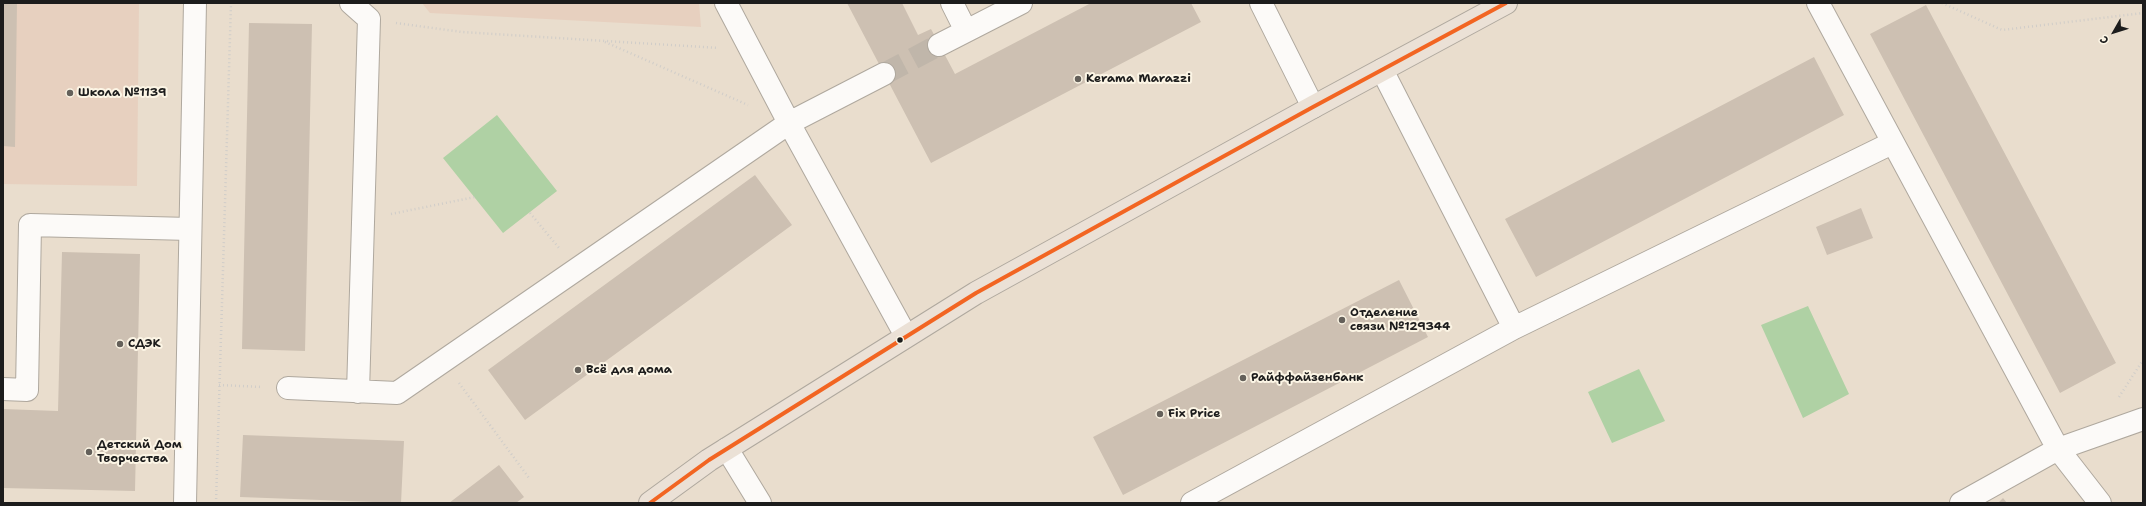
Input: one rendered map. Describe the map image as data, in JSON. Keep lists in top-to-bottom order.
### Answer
{
  "places": [
    "Kerama Marazzi",
    "Школа №1139",
    "Отделение связи №129344",
    "СДЭК",
    "Всё для дома",
    "Райффайзенбанк",
    "Fix Price",
    "Детский Дом Творчества"
  ],
  "north": "bottom left"
}
